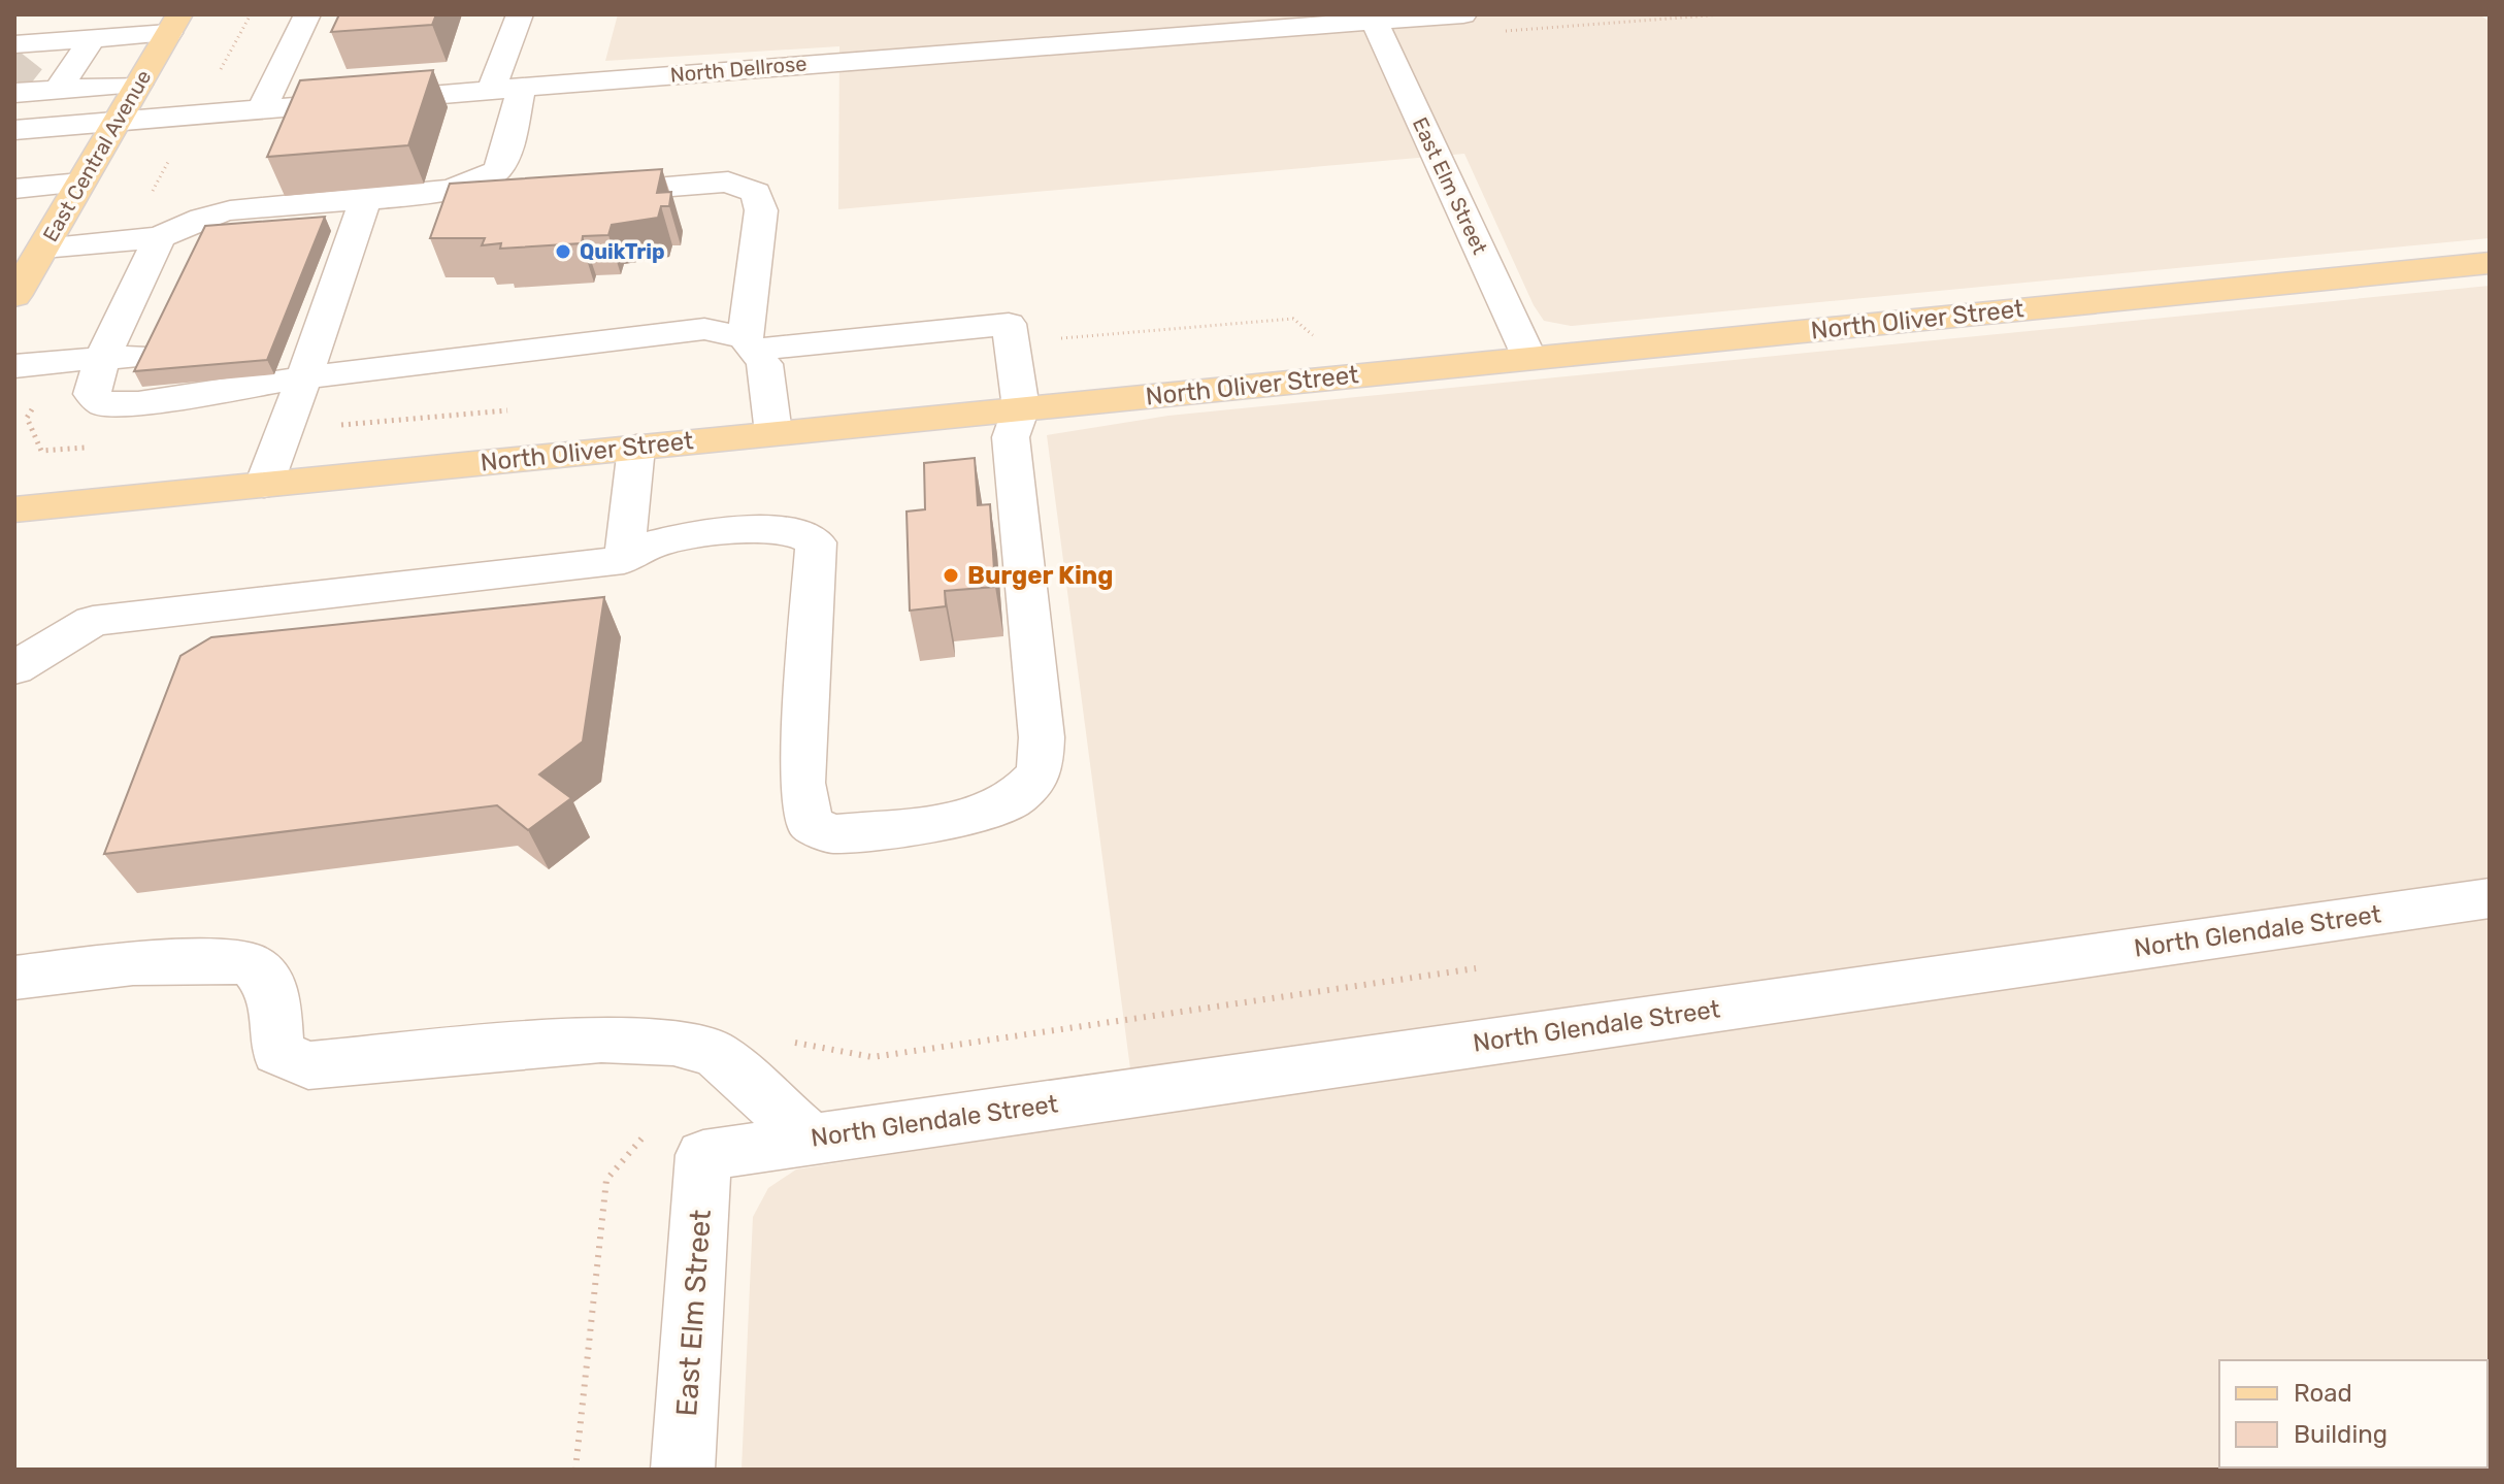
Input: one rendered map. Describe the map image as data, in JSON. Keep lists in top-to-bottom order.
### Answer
{
  "streets": {
    "main road": ["East Central Avenue", "North Oliver Street"],
    "street": ["North Dellrose", "East Elm Street", "North Glendale Street"]
  },
  "crossings": [
    ["North Dellrose", "East Central Avenue"],
    ["North Dellrose", "East Elm Street"],
    ["East Elm Street", "North Oliver Street"],
    ["East Elm Street", "North Glendale Street"]
  ],
  "places": ["QuikTrip", "Burger King"],
  "legend": ["Road", "Building"]
}
